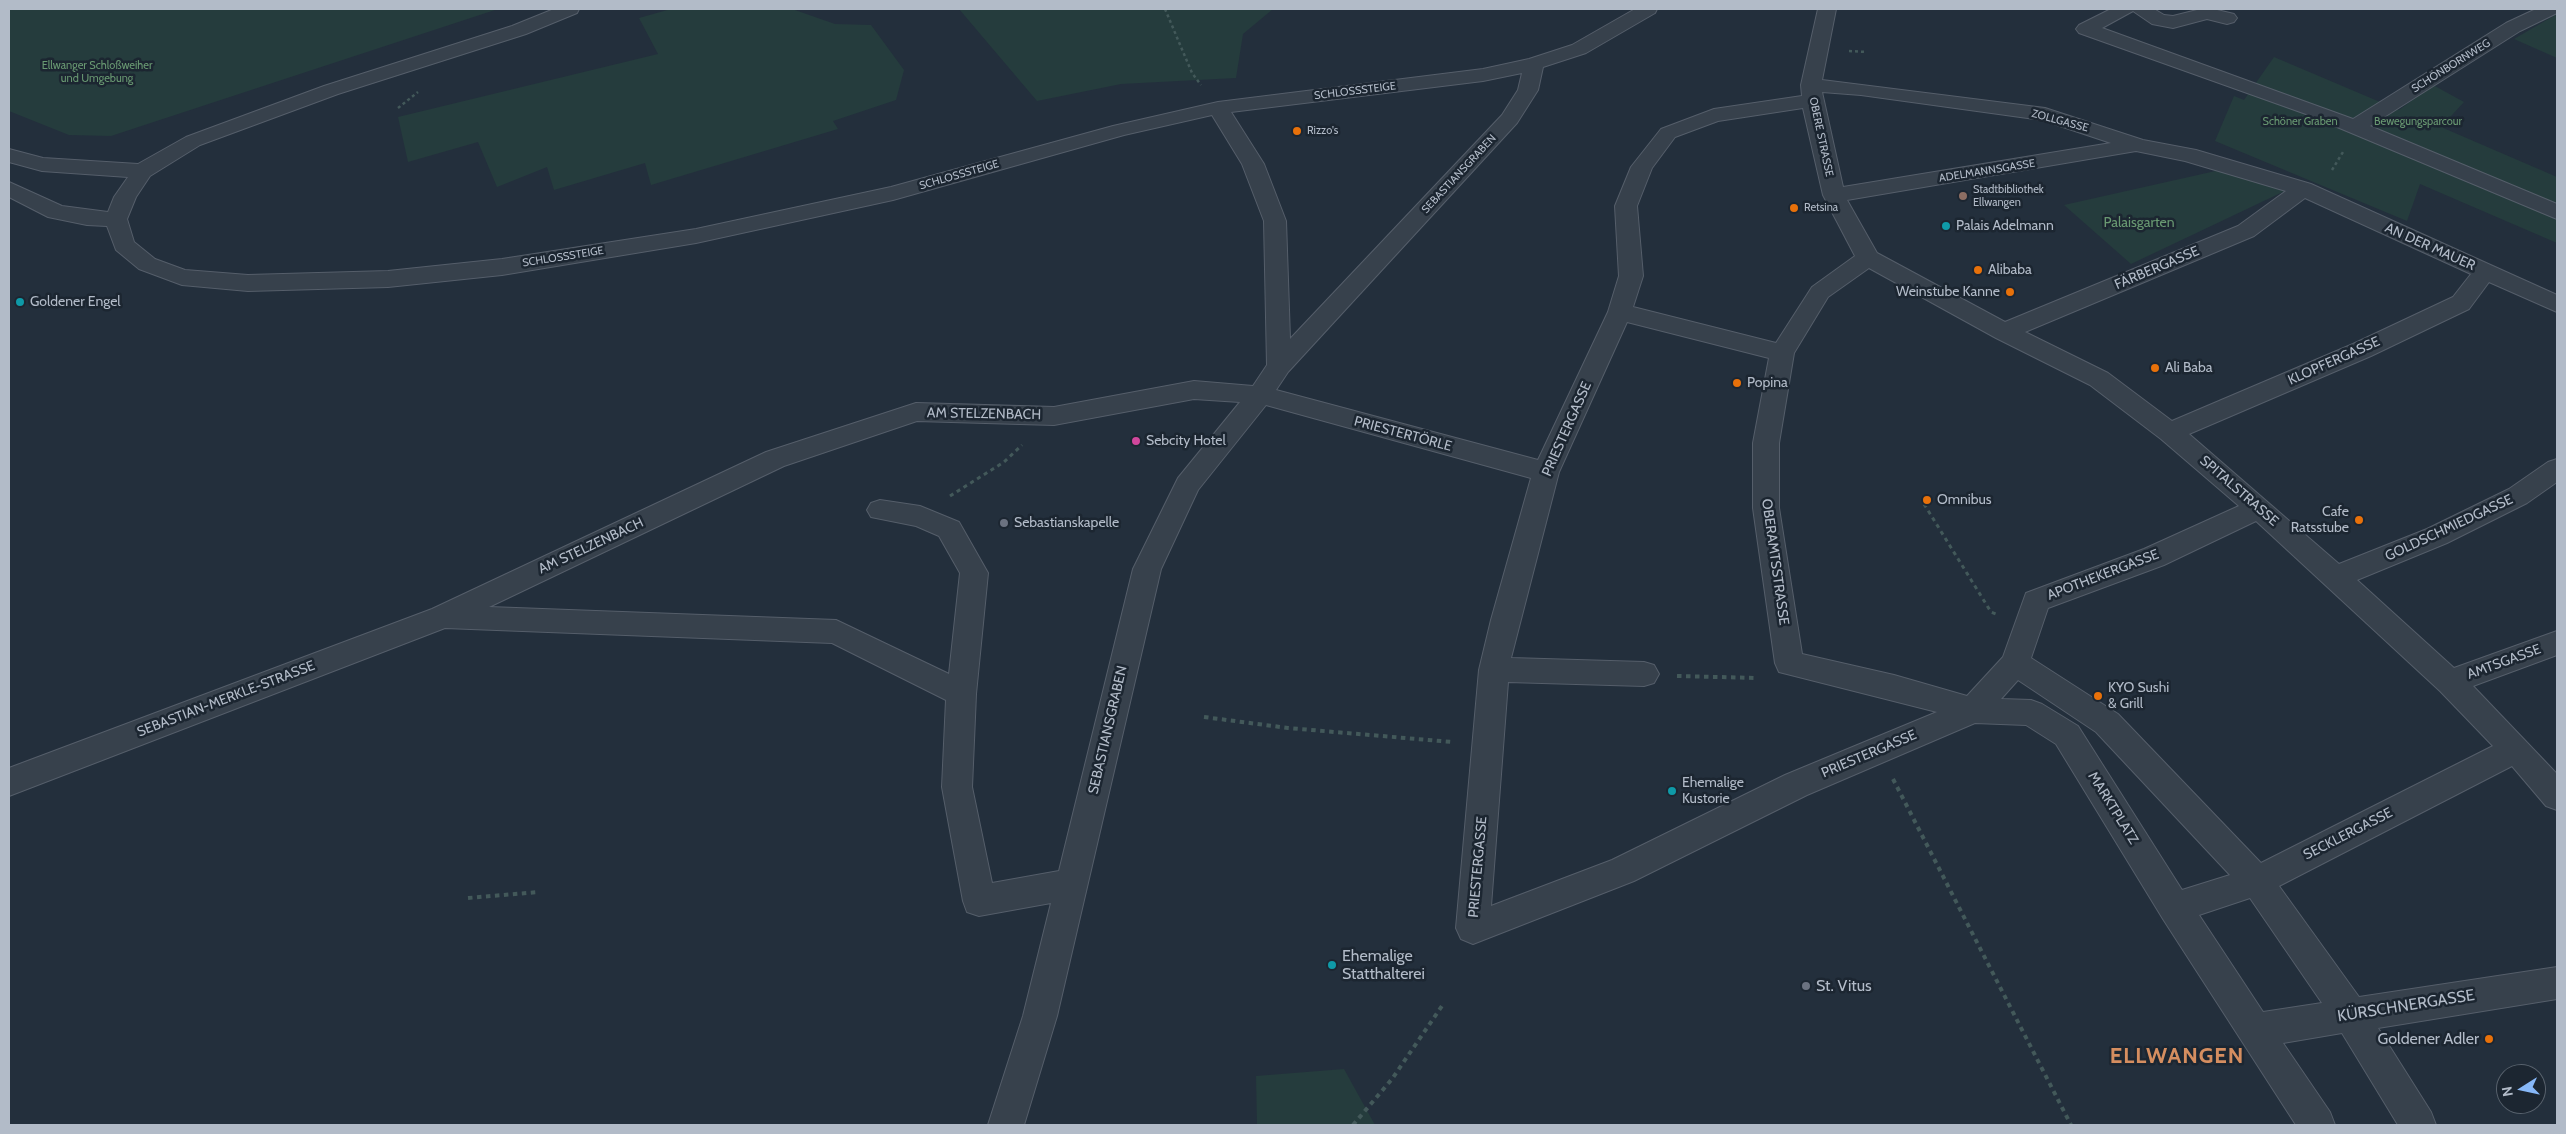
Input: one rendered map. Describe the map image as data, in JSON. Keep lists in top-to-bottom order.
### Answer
{
  "streets": {
    "street": [
      "SCHÖNBORNWEG",
      "SCHLOSSSTEIGE",
      "ZOLLGASSE",
      "OBERE STRASSE",
      "ADELMANNSGASSE",
      "SEBASTIANSGRABEN",
      "AN DER MAUER",
      "FÄRBERGASSE",
      "KLOPFERGASSE",
      "AM STELZENBACH",
      "PRIESTERGASSE",
      "PRIESTERTÖRLE",
      "SPITALSTRASSE",
      "GOLDSCHMIEDGASSE",
      "OBERAMTSSTRASSE",
      "APOTHEKERGASSE",
      "AMTSGASSE",
      "SEBASTIAN-MERKLE-STRASSE",
      "MARKTPLATZ",
      "SECKLERGASSE",
      "KÜRSCHNERGASSE"
    ]
  },
  "crossings": [
    ["SCHLOSSSTEIGE", "SEBASTIANSGRABEN"],
    ["ZOLLGASSE", "OBERE STRASSE"],
    ["ZOLLGASSE", "ADELMANNSGASSE"],
    ["ZOLLGASSE", "AN DER MAUER"],
    ["ZOLLGASSE", "FÄRBERGASSE"],
    ["ZOLLGASSE", "PRIESTERGASSE"],
    ["OBERE STRASSE", "ADELMANNSGASSE"],
    ["OBERE STRASSE", "PRIESTERGASSE"],
    ["OBERE STRASSE", "SPITALSTRASSE"],
    ["OBERE STRASSE", "OBERAMTSSTRASSE"],
    ["SEBASTIANSGRABEN", "AM STELZENBACH"],
    ["SEBASTIANSGRABEN", "PRIESTERTÖRLE"],
    ["AN DER MAUER", "FÄRBERGASSE"],
    ["AN DER MAUER", "KLOPFERGASSE"],
    ["FÄRBERGASSE", "SPITALSTRASSE"],
    ["KLOPFERGASSE", "SPITALSTRASSE"],
    ["AM STELZENBACH", "PRIESTERTÖRLE"],
    ["AM STELZENBACH", "SEBASTIAN-MERKLE-STRASSE"],
    ["PRIESTERGASSE", "PRIESTERTÖRLE"],
    ["PRIESTERGASSE", "APOTHEKERGASSE"],
    ["PRIESTERGASSE", "MARKTPLATZ"],
    ["SPITALSTRASSE", "GOLDSCHMIEDGASSE"],
    ["SPITALSTRASSE", "OBERAMTSSTRASSE"],
    ["SPITALSTRASSE", "APOTHEKERGASSE"],
    ["SPITALSTRASSE", "AMTSGASSE"],
    ["SPITALSTRASSE", "SECKLERGASSE"],
    ["OBERAMTSSTRASSE", "MARKTPLATZ"],
    ["APOTHEKERGASSE", "MARKTPLATZ"],
    ["MARKTPLATZ", "SECKLERGASSE"],
    ["MARKTPLATZ", "KÜRSCHNERGASSE"]
  ],
  "districts": ["ELLWANGEN"],
  "parks": [
    "Ellwanger Schloßweiher und Umgebung",
    "Schöner Graben",
    "Bewegungsparcour",
    "Palaisgarten"
  ],
  "places": [
    "Rizzo's",
    "Stadtbibliothek Ellwangen",
    "Retsina",
    "Palais Adelmann",
    "Alibaba",
    "Weinstube Kanne",
    "Goldener Engel",
    "Ali Baba",
    "Popina",
    "Sebcity Hotel",
    "Omnibus",
    "Cafe Ratsstube",
    "Sebastianskapelle",
    "KYO Sushi & Grill",
    "Ehemalige Kustorie",
    "Ehemalige Statthalterei",
    "St. Vitus",
    "Goldener Adler"
  ],
  "north": "left"
}
